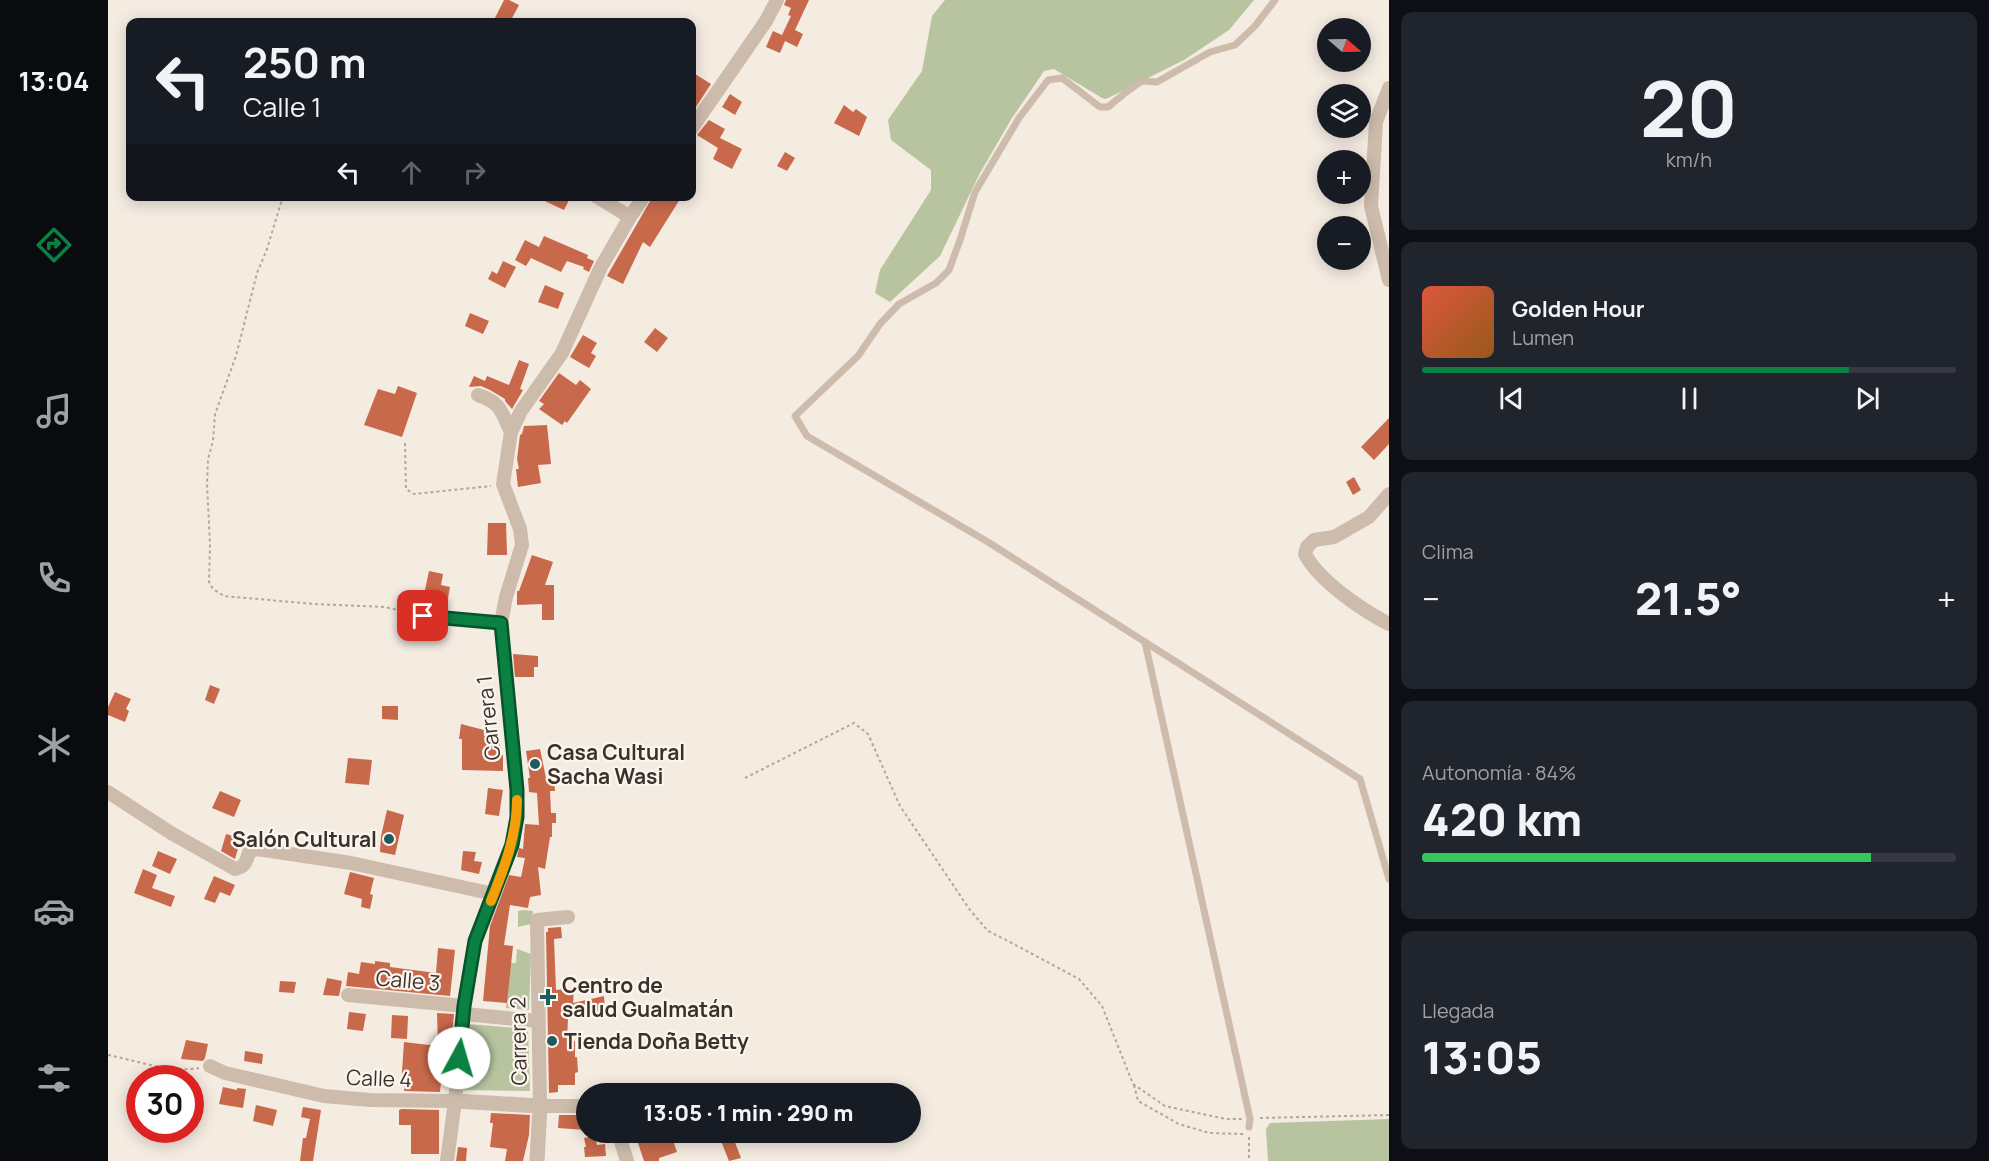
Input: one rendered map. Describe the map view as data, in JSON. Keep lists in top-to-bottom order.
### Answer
{
  "streets": {
    "street": [
      "Carrera 1",
      "Calle 3",
      "Carrera 2",
      "Calle 4"
    ]
  },
  "crossings": [
    ["Carrera 1", "Calle 3"],
    ["Carrera 1", "Calle 4"],
    ["Calle 3", "Carrera 2"],
    ["Carrera 2", "Calle 4"]
  ],
  "places": {
    "other": ["Casa Cultural Sacha Wasi", "Salón Cultural", "Tienda Doña Betty"],
    "health": ["Centro de salud Gualmatán"]
  },
  "north": "right",
  "page": {
    "tabs": "13:04",
    "tile": [
      ["20", "km/h"],
      "Clima",
      ["Autonomía · 84%", "420 km"],
      ["Llegada", "13:05"]
    ],
    "map_buttons": ["+", "−"],
    "turn": ["250 m", "Calle 1"],
    "song": ["Golden Hour", "Lumen"],
    "heat": ["−", "21.5°", "+"],
    "limit": "30",
    "trip": "13:05 · 1 min · 290 m"
  }
}
